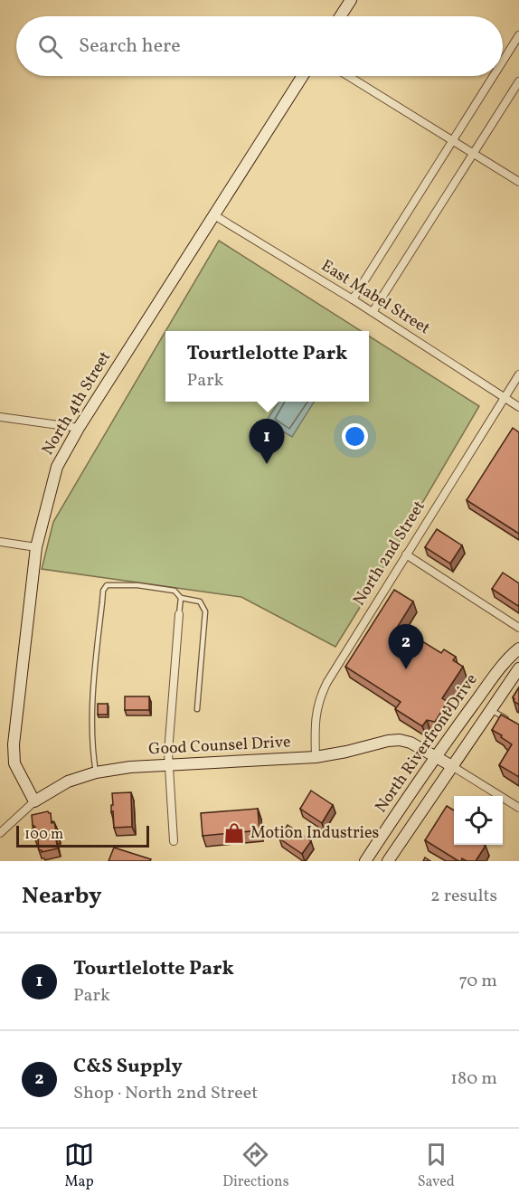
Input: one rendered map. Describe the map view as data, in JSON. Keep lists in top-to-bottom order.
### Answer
{
  "streets": {
    "street": [
      "East Mabel Street",
      "North 4th Street",
      "North 2nd Street",
      "North Riverfront Drive",
      "Good Counsel Drive"
    ]
  },
  "crossings": [
    ["East Mabel Street", "North 4th Street"],
    ["East Mabel Street", "North 2nd Street"],
    ["North 4th Street", "Good Counsel Drive"],
    ["North 2nd Street", "Good Counsel Drive"],
    ["North Riverfront Drive", "Good Counsel Drive"]
  ],
  "places": {
    "shop": ["Motion Industries"]
  },
  "scale_bar": "100 m",
  "page": {
    "search": "Search here",
    "popup": ["Tourtlelotte Park", "Park"],
    "pins": ["1", "2"],
    "scale": "100 m",
    "heading": ["Nearby", "2 results"],
    "list": [
      {
        "mark": "1",
        "name": "Tourtlelotte Park",
        "note": "Park",
        "value": "70 m"
      },
      {
        "mark": "2",
        "name": "C&S Supply",
        "note": "Shop · North 2nd Street",
        "value": "180 m"
      }
    ],
    "nav": ["Map", "Directions", "Saved"]
  }
}
